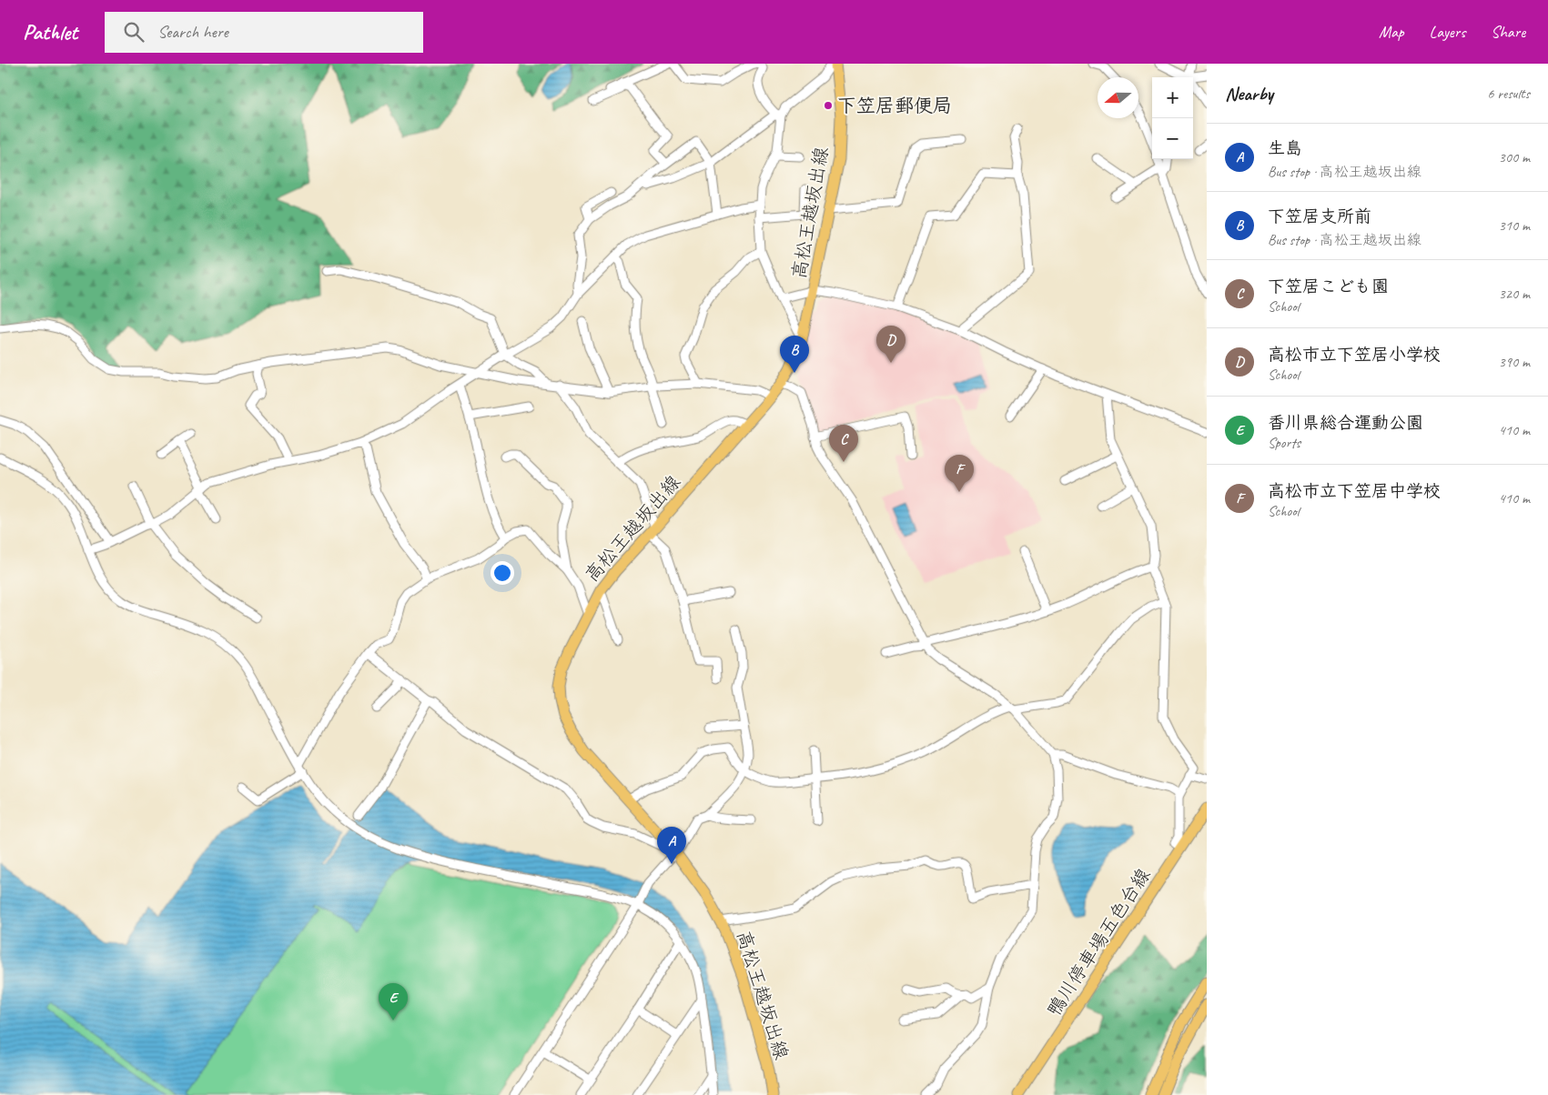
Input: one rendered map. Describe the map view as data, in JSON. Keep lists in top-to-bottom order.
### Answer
{
  "streets": {
    "main road": ["高松王越坂出線", "鴨川停車場五色台線"]
  },
  "places": ["下笠居郵便局"],
  "north": "left",
  "page": {
    "header": "Pathlet",
    "search": "Search here",
    "nav": ["Map", "Layers", "Share"],
    "heading": ["Nearby", "6 results"],
    "map_buttons": ["+", "−"],
    "list": [
      {
        "mark": "A",
        "name": "生島",
        "note": "Bus stop · 高松王越坂出線",
        "value": "300 m"
      },
      {
        "mark": "B",
        "name": "下笠居支所前",
        "note": "Bus stop · 高松王越坂出線",
        "value": "310 m"
      },
      {
        "mark": "C",
        "name": "下笠居こども園",
        "note": "School",
        "value": "320 m"
      },
      {
        "mark": "D",
        "name": "高松市立下笠居小学校",
        "note": "School",
        "value": "390 m"
      },
      {
        "mark": "E",
        "name": "香川県総合運動公園",
        "note": "Sports",
        "value": "410 m"
      },
      {
        "mark": "F",
        "name": "高松市立下笠居中学校",
        "note": "School",
        "value": "410 m"
      }
    ],
    "pins": [
      "D",
      "B",
      "C",
      "F",
      "A",
      "E"
    ]
  }
}
